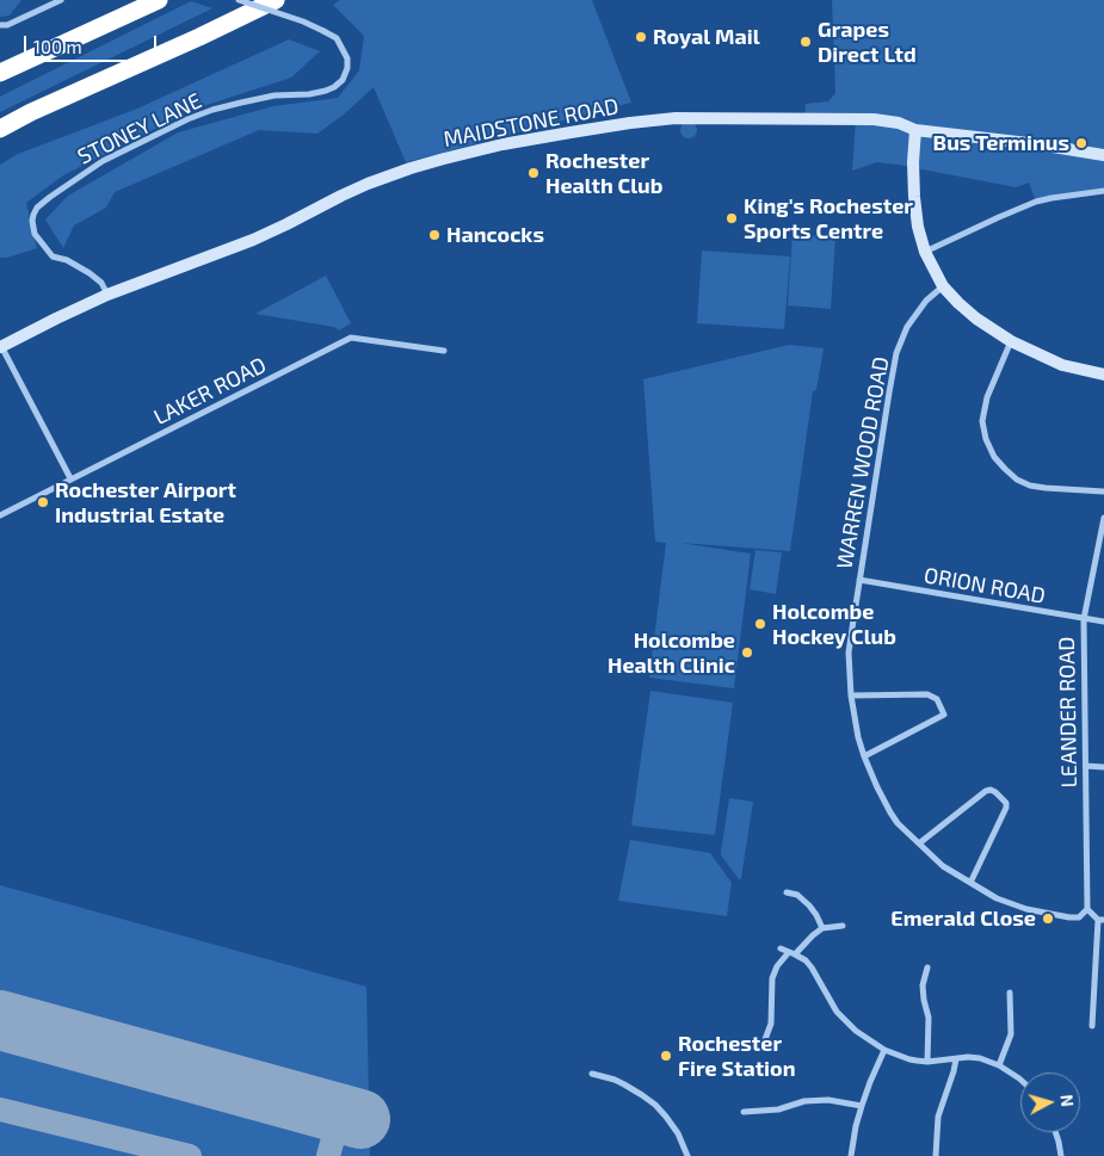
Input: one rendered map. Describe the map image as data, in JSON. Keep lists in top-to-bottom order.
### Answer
{
  "streets": {
    "main road": ["MAIDSTONE ROAD"],
    "street": [
      "STONEY LANE",
      "LAKER ROAD",
      "WARREN WOOD ROAD",
      "ORION ROAD",
      "LEANDER ROAD"
    ]
  },
  "crossings": [
    ["MAIDSTONE ROAD", "STONEY LANE"],
    ["WARREN WOOD ROAD", "ORION ROAD"],
    ["WARREN WOOD ROAD", "LEANDER ROAD"],
    ["ORION ROAD", "LEANDER ROAD"]
  ],
  "places": [
    "Royal Mail",
    "Grapes Direct Ltd",
    "Bus Terminus",
    "Rochester Health Club",
    "King's Rochester Sports Centre",
    "Hancocks",
    "Rochester Airport Industrial Estate",
    "Holcombe Hockey Club",
    "Holcombe Health Clinic",
    "Emerald Close",
    "Rochester Fire Station"
  ],
  "scale_bar": "100 m",
  "north": "right"
}
